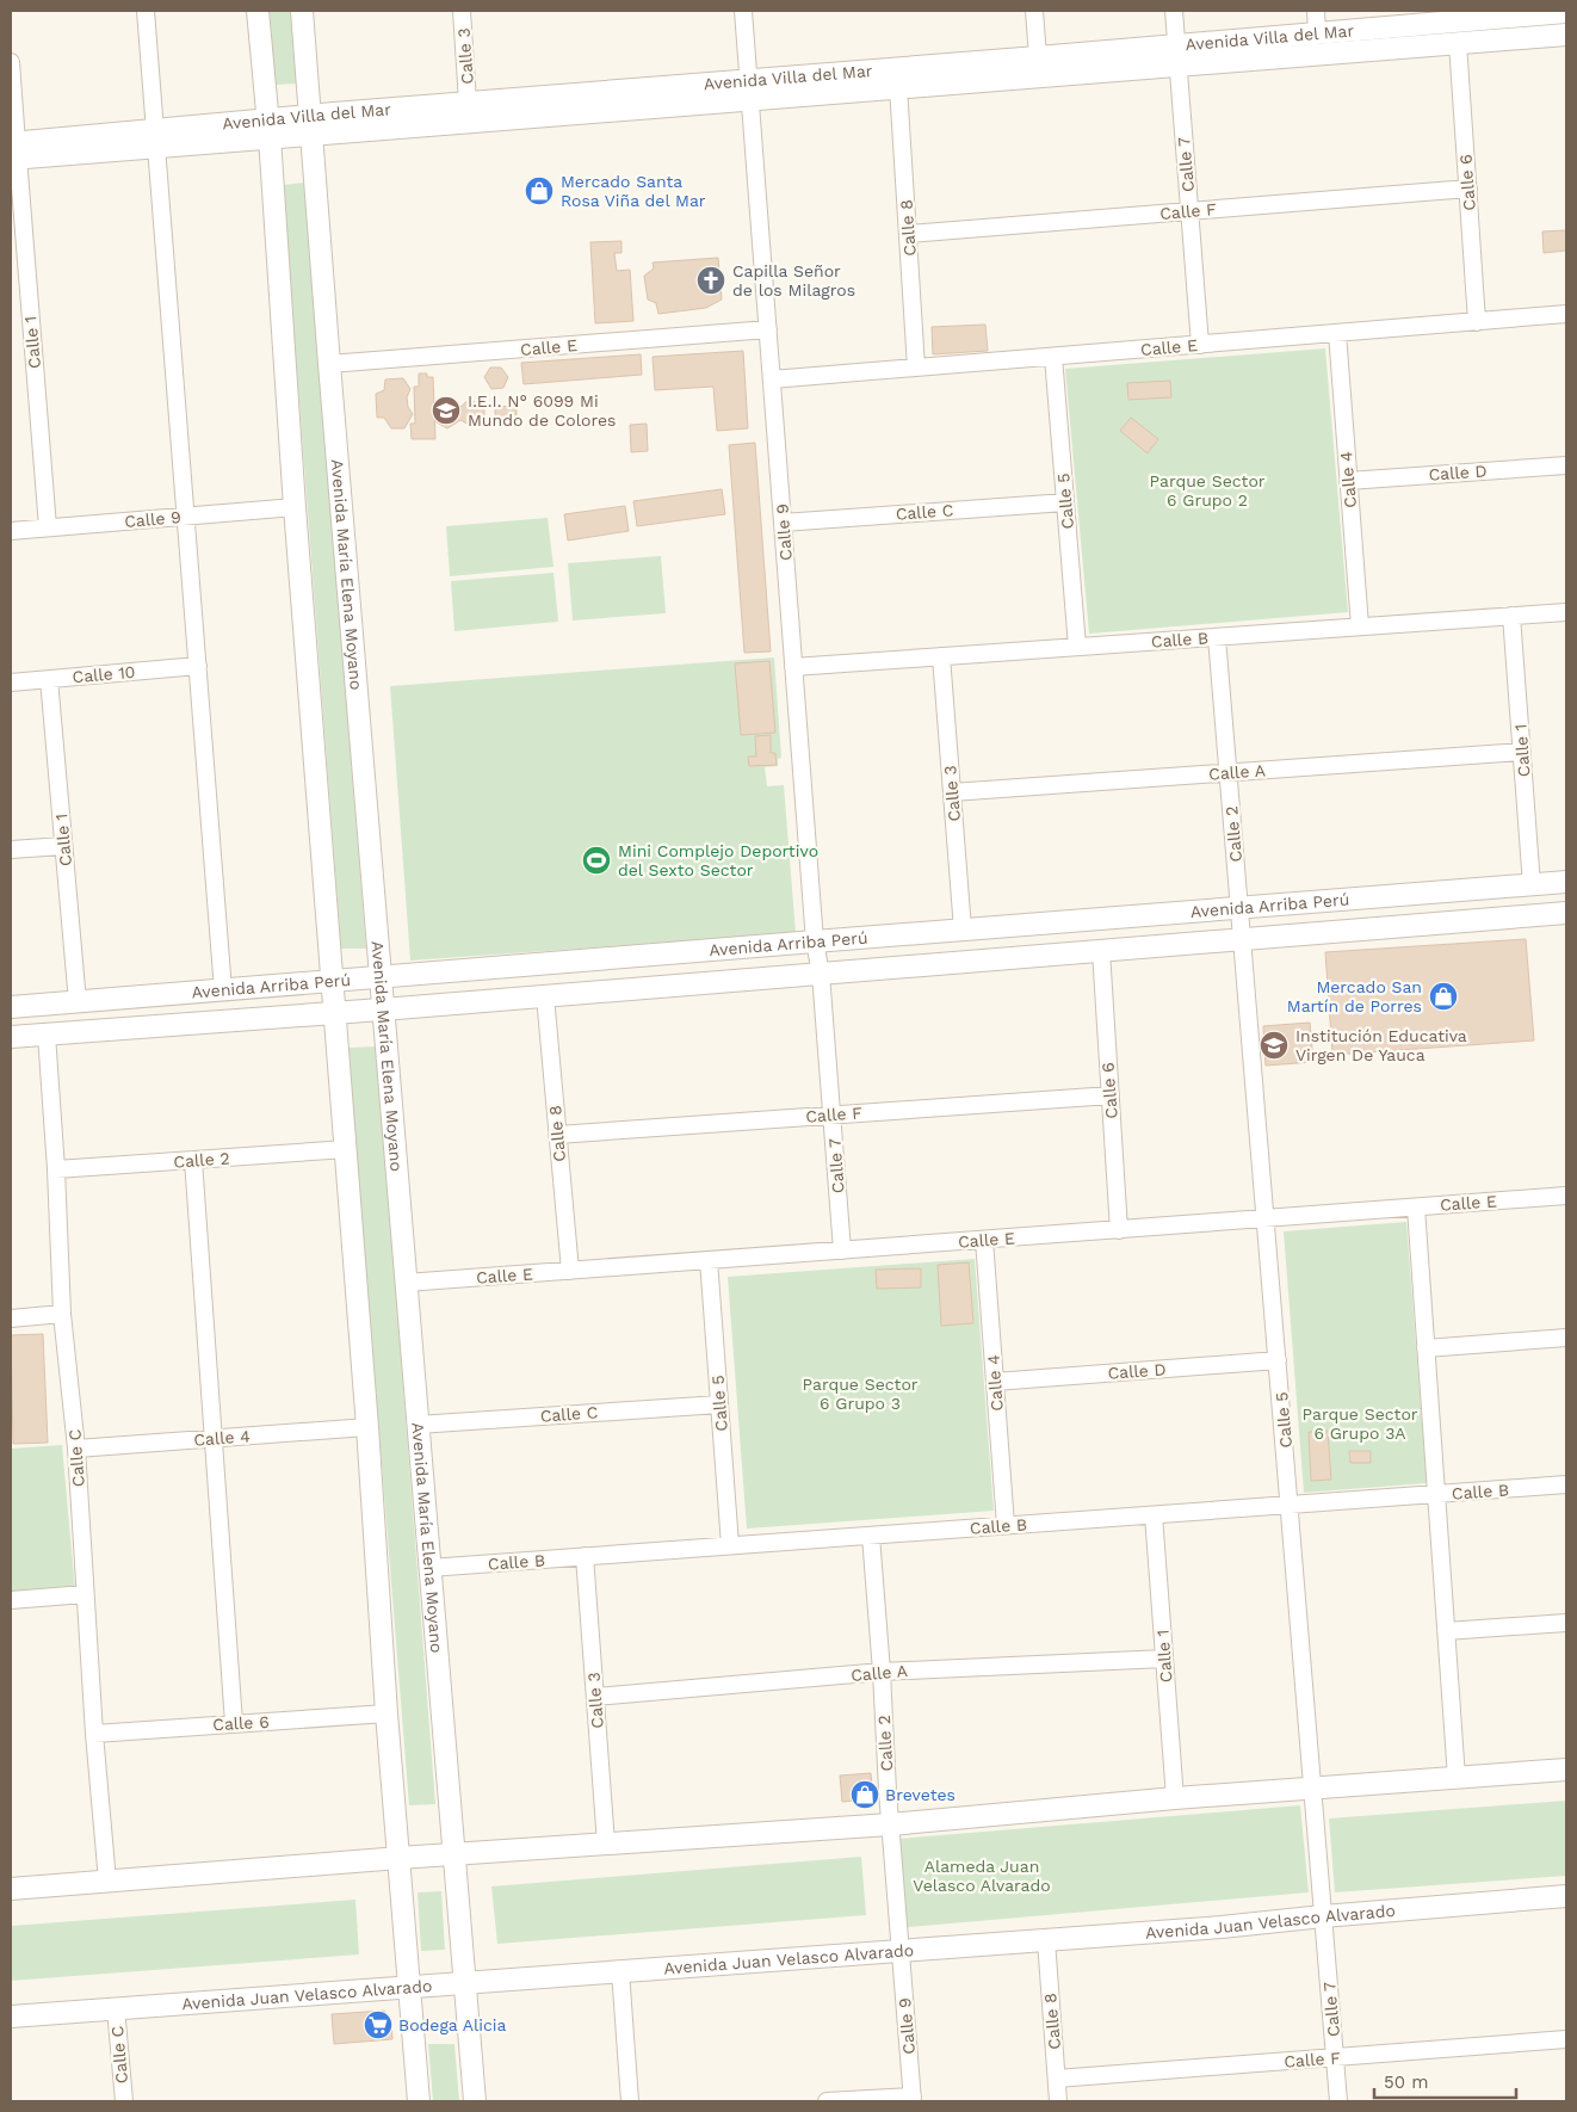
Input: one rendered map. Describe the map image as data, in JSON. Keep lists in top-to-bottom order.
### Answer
{
  "streets": {
    "street": [
      "Avenida Villa del Mar",
      "Calle 3",
      "Calle 7",
      "Calle 6",
      "Calle F",
      "Calle 8",
      "Calle 1",
      "Calle E",
      "Calle D",
      "Calle 4",
      "Calle 5",
      "Calle C",
      "Calle 9",
      "Avenida María Elena Moyano",
      "Calle B",
      "Calle 10",
      "Calle A",
      "Calle 2",
      "Avenida Arriba Perú",
      "Avenida Juan Velasco Alvarado"
    ]
  },
  "crossings": [
    ["Avenida Villa del Mar", "Calle 3"],
    ["Avenida Villa del Mar", "Calle 7"],
    ["Avenida Villa del Mar", "Calle 6"],
    ["Avenida Villa del Mar", "Calle 8"],
    ["Avenida Villa del Mar", "Calle 1"],
    ["Avenida Villa del Mar", "Calle 9"],
    ["Avenida Villa del Mar", "Avenida María Elena Moyano"],
    ["Calle 3", "Calle B"],
    ["Calle 3", "Calle A"],
    ["Calle 3", "Avenida Arriba Perú"],
    ["Calle 7", "Calle F"],
    ["Calle 7", "Calle E"],
    ["Calle 7", "Calle 5"],
    ["Calle 7", "Calle 9"],
    ["Calle 7", "Avenida Arriba Perú"],
    ["Calle 7", "Avenida Juan Velasco Alvarado"],
    ["Calle 6", "Calle F"],
    ["Calle 6", "Calle E"],
    ["Calle 6", "Calle C"],
    ["Calle 6", "Avenida Arriba Perú"],
    ["Calle F", "Calle 8"],
    ["Calle 8", "Calle E"],
    ["Calle 8", "Avenida Arriba Perú"],
    ["Calle 8", "Avenida Juan Velasco Alvarado"],
    ["Calle 1", "Calle 9"],
    ["Calle 1", "Calle B"],
    ["Calle 1", "Calle 10"],
    ["Calle 1", "Calle A"],
    ["Calle 1", "Avenida Arriba Perú"],
    ["Calle E", "Calle 4"],
    ["Calle E", "Calle 5"],
    ["Calle E", "Calle 9"],
    ["Calle E", "Avenida María Elena Moyano"],
    ["Calle D", "Calle 4"],
    ["Calle D", "Calle 5"],
    ["Calle 4", "Calle C"],
    ["Calle 4", "Calle B"],
    ["Calle 5", "Calle C"],
    ["Calle 5", "Calle B"],
    ["Calle 5", "Calle 2"],
    ["Calle 5", "Avenida Arriba Perú"],
    ["Calle 5", "Avenida Juan Velasco Alvarado"],
    ["Calle C", "Calle 9"],
    ["Calle C", "Avenida María Elena Moyano"],
    ["Calle C", "Calle 2"],
    ["Calle C", "Avenida Arriba Perú"],
    ["Calle C", "Avenida Juan Velasco Alvarado"],
    ["Calle 9", "Calle B"],
    ["Calle 9", "Calle 2"],
    ["Calle 9", "Avenida Arriba Perú"],
    ["Calle 9", "Avenida Juan Velasco Alvarado"],
    ["Avenida María Elena Moyano", "Calle B"],
    ["Avenida María Elena Moyano", "Avenida Arriba Perú"],
    ["Avenida María Elena Moyano", "Avenida Juan Velasco Alvarado"],
    ["Calle B", "Calle 2"],
    ["Calle A", "Calle 2"],
    ["Calle 2", "Avenida Arriba Perú"],
    ["Calle 2", "Avenida Juan Velasco Alvarado"]
  ],
  "parks": [
    "Parque Sector 6 Grupo 2",
    "Parque Sector 6 Grupo 3",
    "Parque Sector 6 Grupo 3A",
    "Alameda Juan Velasco Alvarado"
  ],
  "places": {
    "shop": ["Mercado Santa Rosa Viña del Mar", "Mercado San Martín de Porres", "Brevetes"],
    "church": ["Capilla Señor de los Milagros"],
    "school or university": ["I.E.I. N° 6099 Mi Mundo de Colores", "Institución Educativa Virgen De Yauca"],
    "sports": ["Mini Complejo Deportivo del Sexto Sector"],
    "supermarket": ["Bodega Alicia"]
  },
  "scale_bar": "50 m"
}
